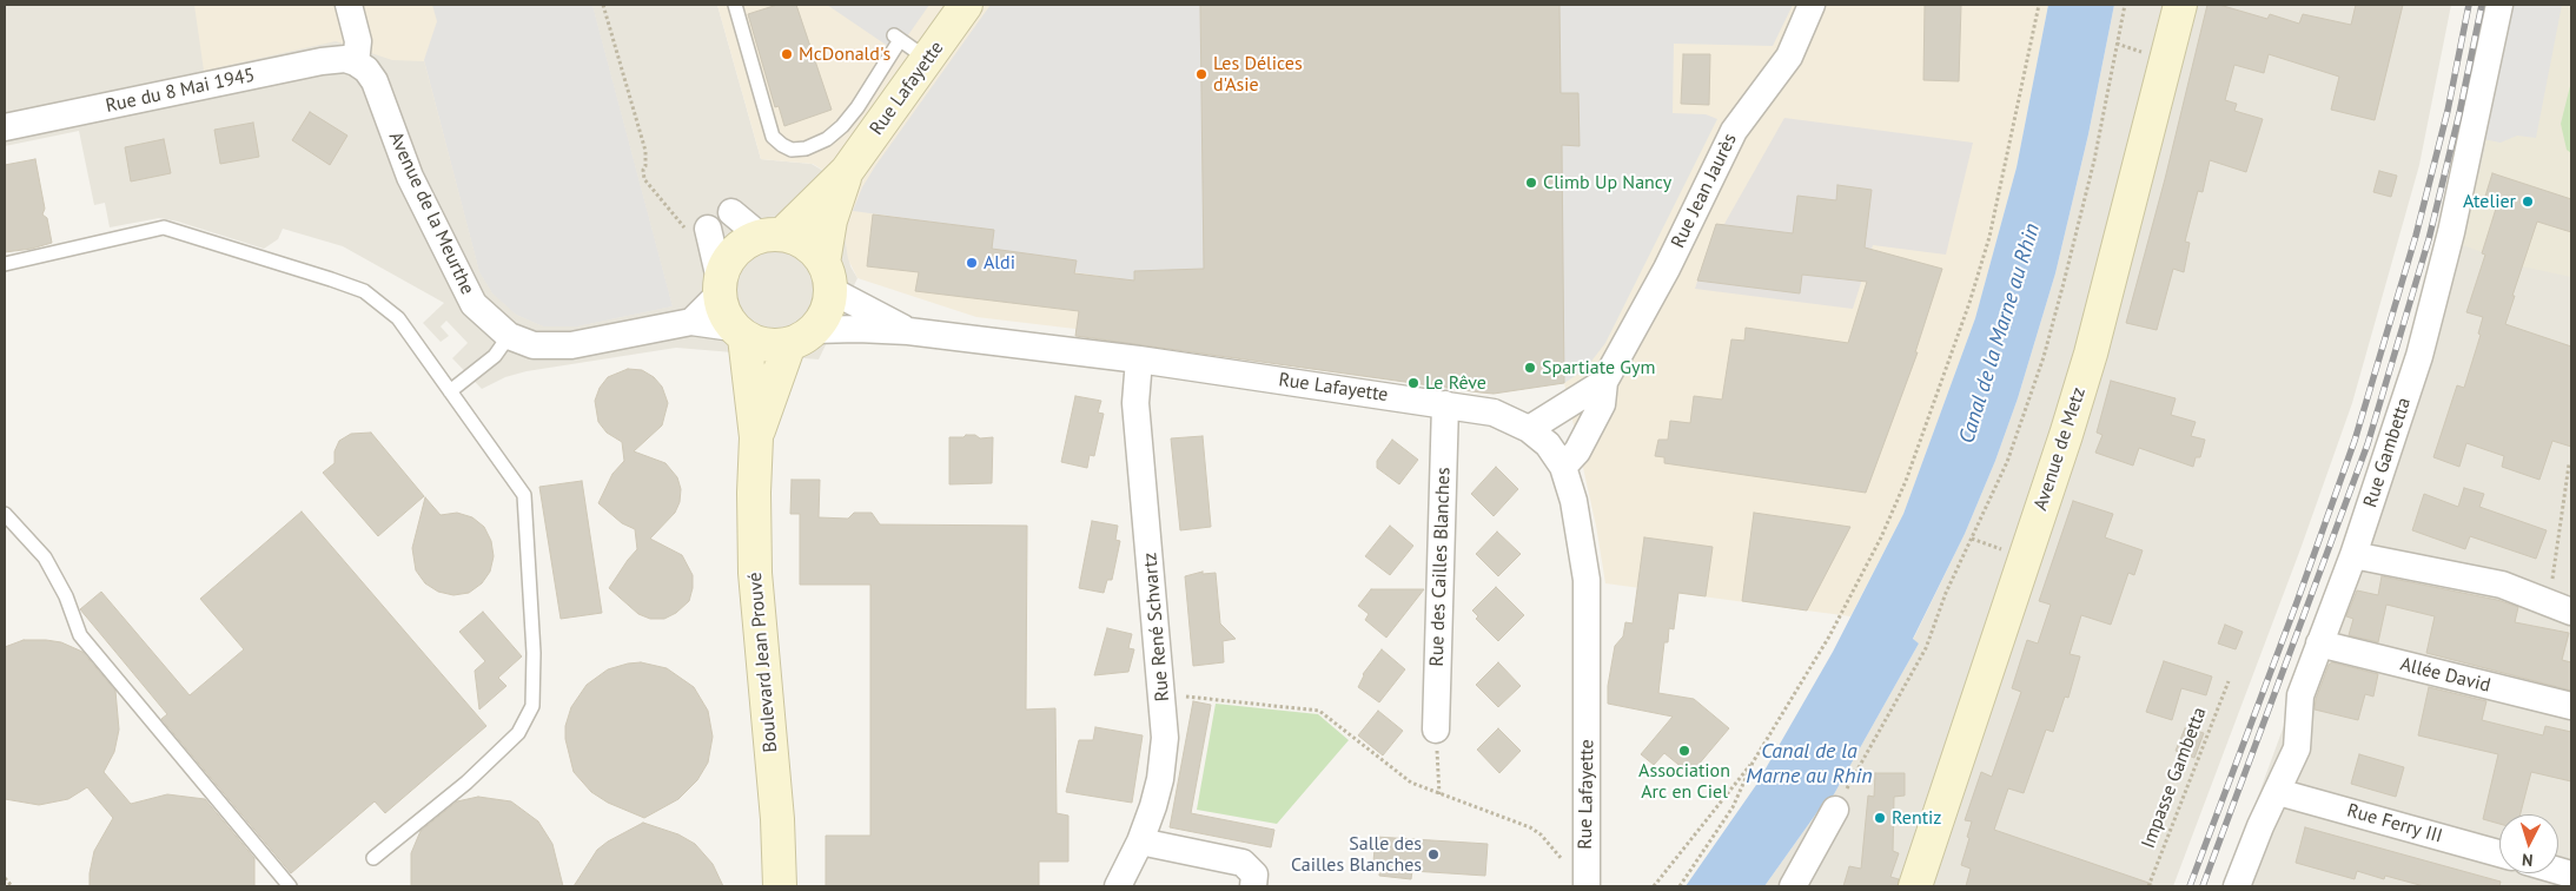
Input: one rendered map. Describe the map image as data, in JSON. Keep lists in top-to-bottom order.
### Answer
{
  "streets": {
    "street": [
      "Rue Lafayette",
      "Rue du 8 Mai 1945",
      "Rue Jean Jaurès",
      "Avenue de la Meurthe",
      "Avenue de Metz",
      "Rue Gambetta",
      "Rue des Cailles Blanches",
      "Rue René Schvartz",
      "Boulevard Jean Prouvé",
      "Allée David",
      "Rue Ferry III"
    ],
    "path": ["Impasse Gambetta"]
  },
  "crossings": [
    ["Rue Lafayette", "Rue Jean Jaurès"],
    ["Rue Lafayette", "Avenue de la Meurthe"],
    ["Rue Lafayette", "Rue des Cailles Blanches"],
    ["Rue Lafayette", "Rue René Schvartz"],
    ["Rue Lafayette", "Boulevard Jean Prouvé"],
    ["Rue du 8 Mai 1945", "Avenue de la Meurthe"],
    ["Avenue de la Meurthe", "Boulevard Jean Prouvé"],
    ["Rue Gambetta", "Allée David"],
    ["Rue Gambetta", "Rue Ferry III"]
  ],
  "water": ["Canal de la Marne au Rhin"],
  "places": [
    "McDonald's",
    "Les Délices d'Asie",
    "Climb Up Nancy",
    "Atelier",
    "Aldi",
    "Spartiate Gym",
    "Le Rêve",
    "Association Arc en Ciel",
    "Rentiz",
    "Salle des Cailles Blanches"
  ],
  "north": "bottom"
}
